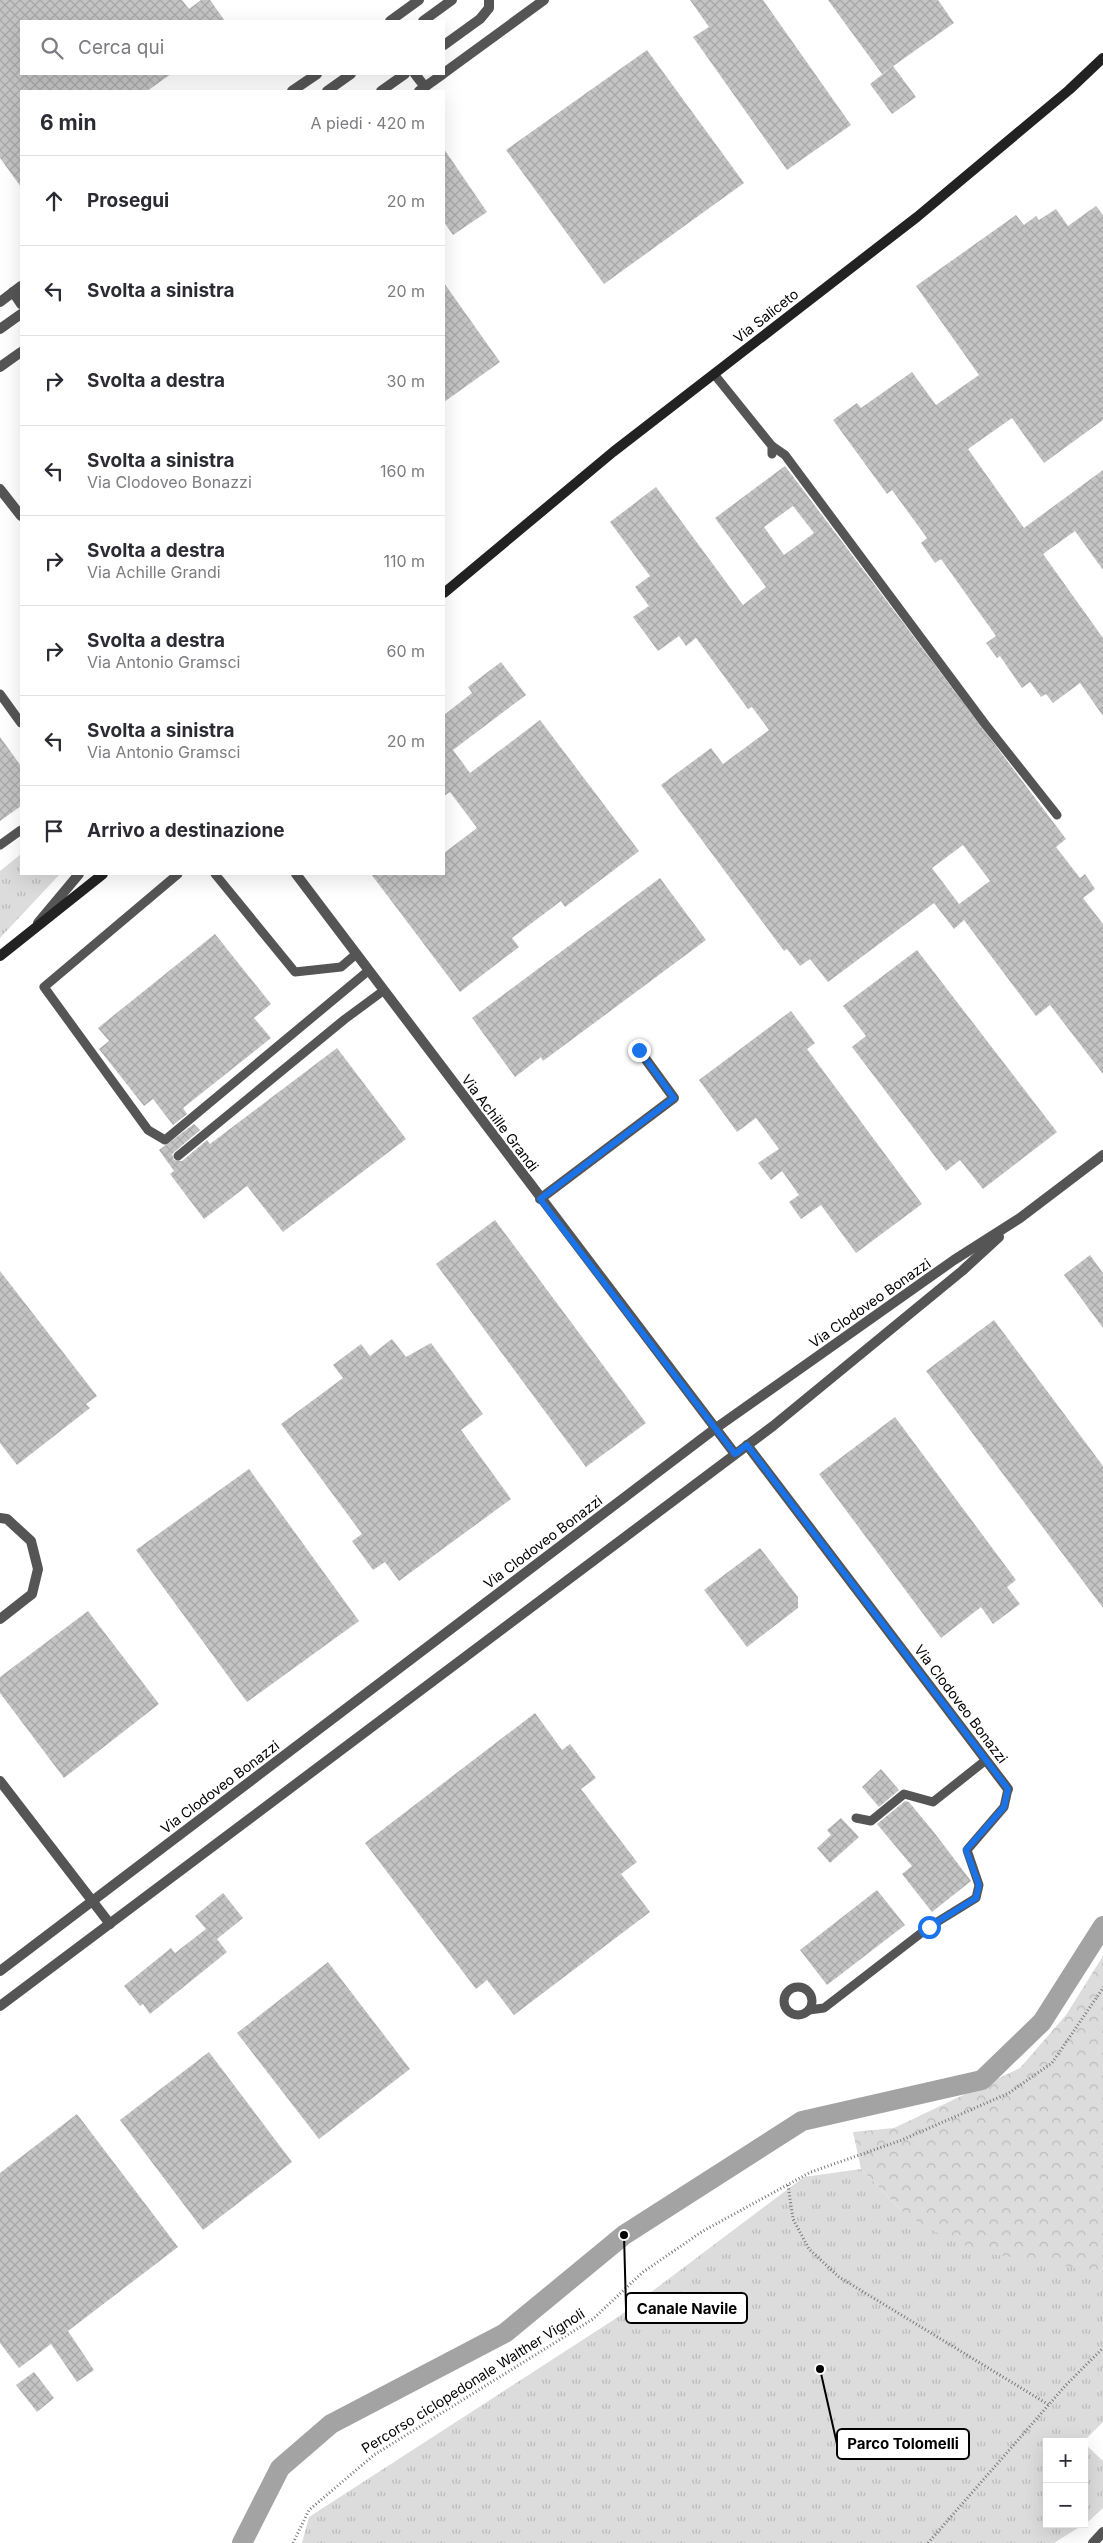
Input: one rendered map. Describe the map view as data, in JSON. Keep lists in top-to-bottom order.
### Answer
{
  "streets": {
    "main road": ["Via Saliceto"],
    "street": ["Via Achille Grandi", "Via Clodoveo Bonazzi"],
    "path": ["Percorso ciclopedonale Walther Vignoli"]
  },
  "crossings": [
    ["Via Achille Grandi", "Via Clodoveo Bonazzi"]
  ],
  "places": ["Canale Navile", "Parco Tolomelli"],
  "page": {
    "search": "Cerca qui",
    "heading": ["6 min", "A piedi · 420 m"],
    "list": [
      ["Prosegui", "20 m"],
      ["Svolta a sinistra", "20 m"],
      ["Svolta a destra", "30 m"],
      ["Svolta a sinistra", "Via Clodoveo Bonazzi", "160 m"],
      ["Svolta a destra", "Via Achille Grandi", "110 m"],
      ["Svolta a destra", "Via Antonio Gramsci", "60 m"],
      ["Svolta a sinistra", "Via Antonio Gramsci", "20 m"],
      "Arrivo a destinazione"
    ],
    "map_buttons": ["+", "−"]
  }
}
